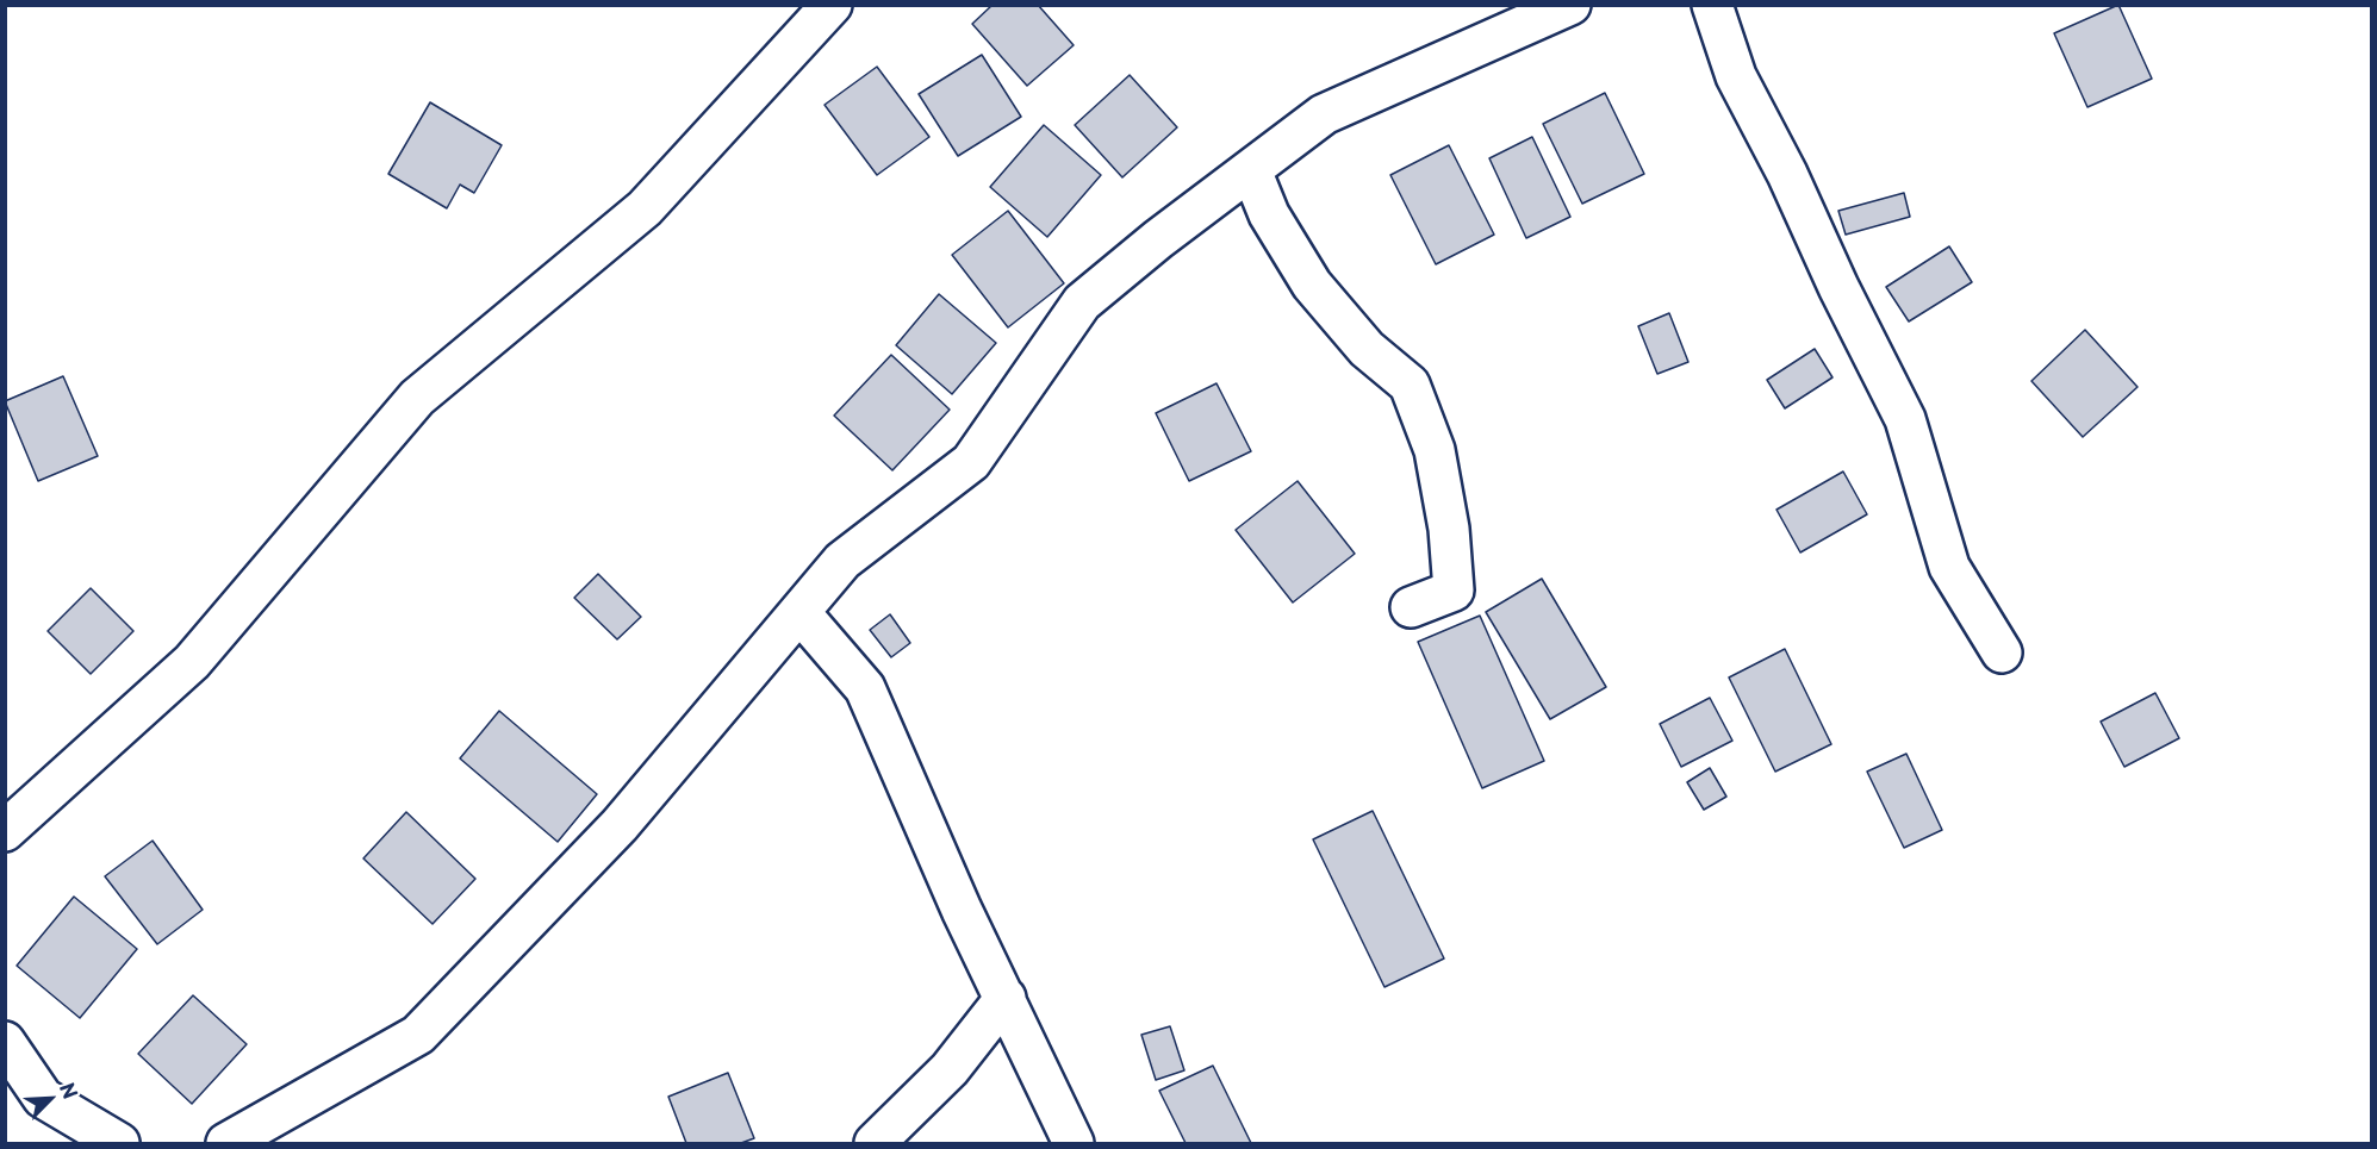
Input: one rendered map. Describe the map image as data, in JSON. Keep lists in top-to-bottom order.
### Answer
{
  "north": "top right"
}
